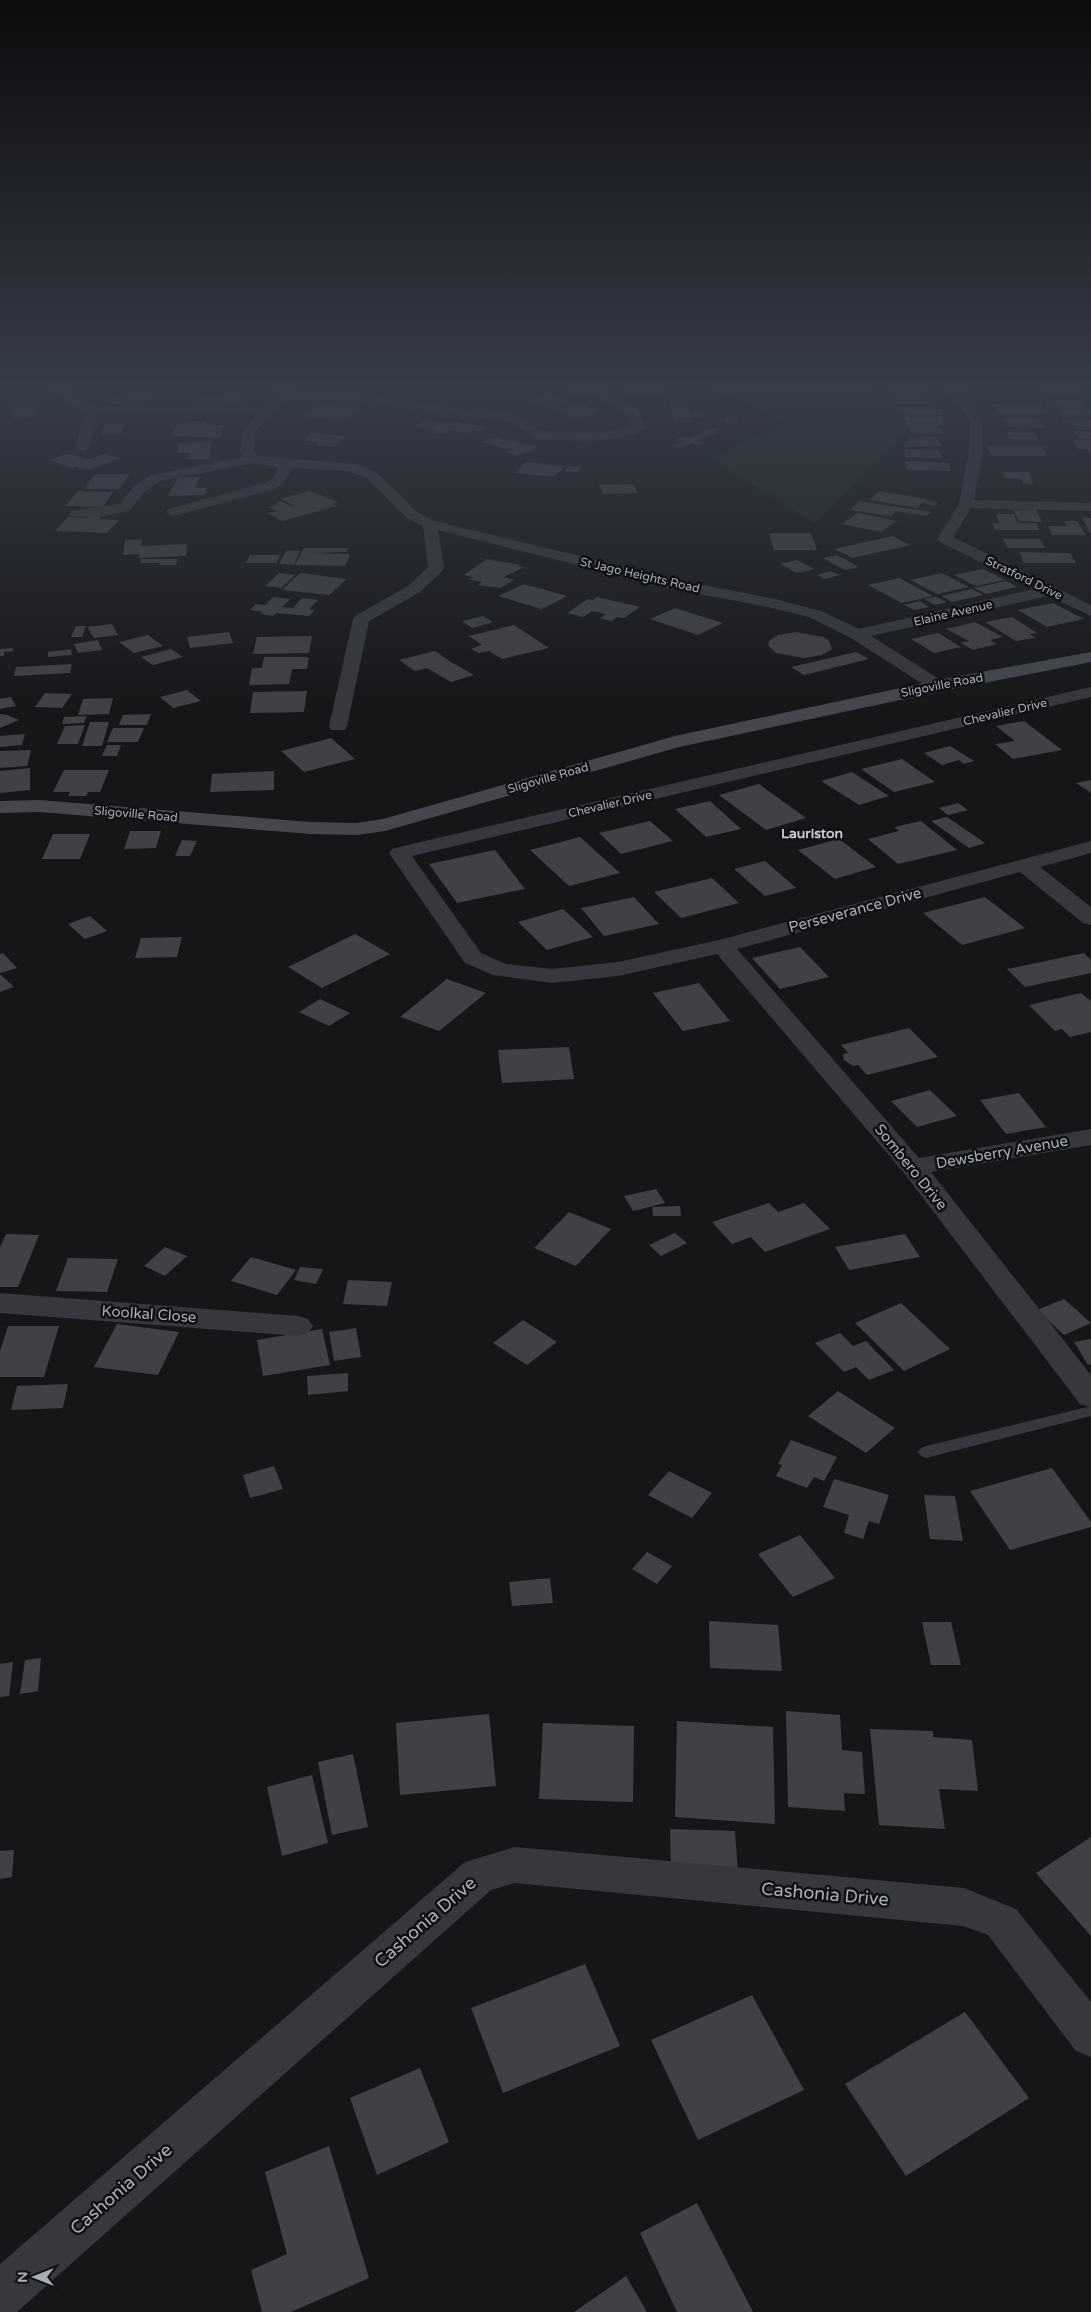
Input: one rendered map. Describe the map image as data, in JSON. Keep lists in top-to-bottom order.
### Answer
{
  "streets": {
    "street": [
      "St Jago Heights Road",
      "Stratford Drive",
      "Elaine Avenue",
      "Sligoville Road",
      "Chevalier Drive",
      "Perseverance Drive",
      "Dewsberry Avenue",
      "Sombero Drive",
      "Koolkal Close",
      "Cashonia Drive"
    ]
  },
  "crossings": [
    ["St Jago Heights Road", "Elaine Avenue"],
    ["St Jago Heights Road", "Sligoville Road"],
    ["Stratford Drive", "Elaine Avenue"],
    ["Chevalier Drive", "Perseverance Drive"],
    ["Perseverance Drive", "Sombero Drive"],
    ["Dewsberry Avenue", "Sombero Drive"]
  ],
  "districts": ["Lauriston"],
  "north": "left"
}
